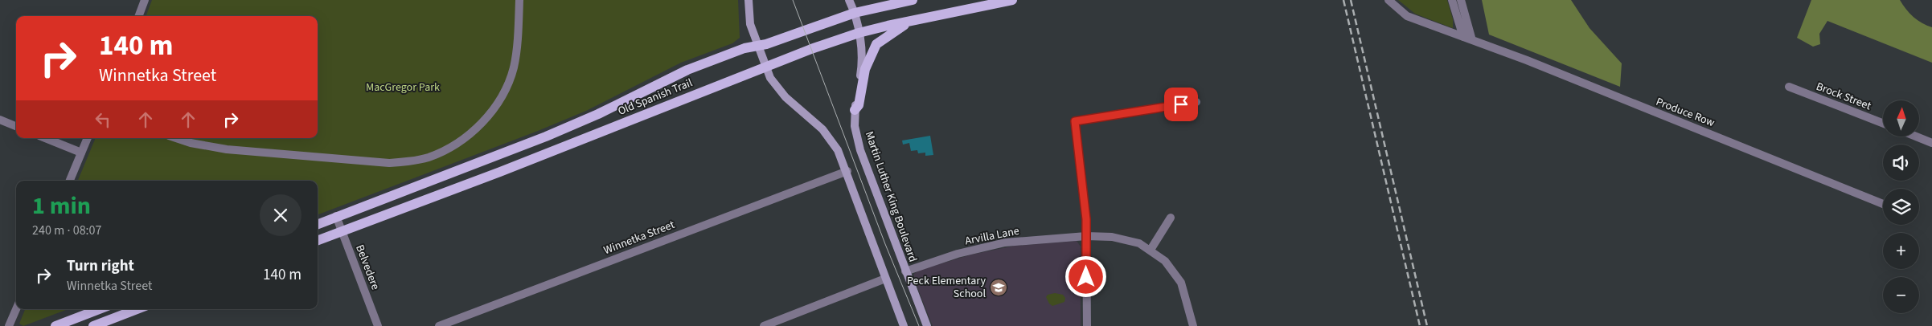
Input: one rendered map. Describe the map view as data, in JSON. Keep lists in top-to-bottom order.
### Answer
{
  "streets": {
    "main road": ["Old Spanish Trail", "Martin Luther King Boulevard"],
    "street": [
      "Brock Street",
      "Produce Row",
      "Arvilla Lane",
      "Winnetka Street",
      "Belvedere"
    ]
  },
  "crossings": [
    ["Old Spanish Trail", "Martin Luther King Boulevard"],
    ["Old Spanish Trail", "Belvedere"],
    ["Martin Luther King Boulevard", "Arvilla Lane"]
  ],
  "parks": ["MacGregor Park"],
  "places": {
    "school or university": ["Peck Elementary School"]
  },
  "north": "top",
  "page": {
    "turn": ["140 m", "Winnetka Street"],
    "map_buttons": ["+", "−"],
    "heading": ["1 min", "240 m · 08:07"],
    "list": [
      {
        "name": "Turn right",
        "note": "Winnetka Street",
        "value": "140 m"
      }
    ]
  }
}
